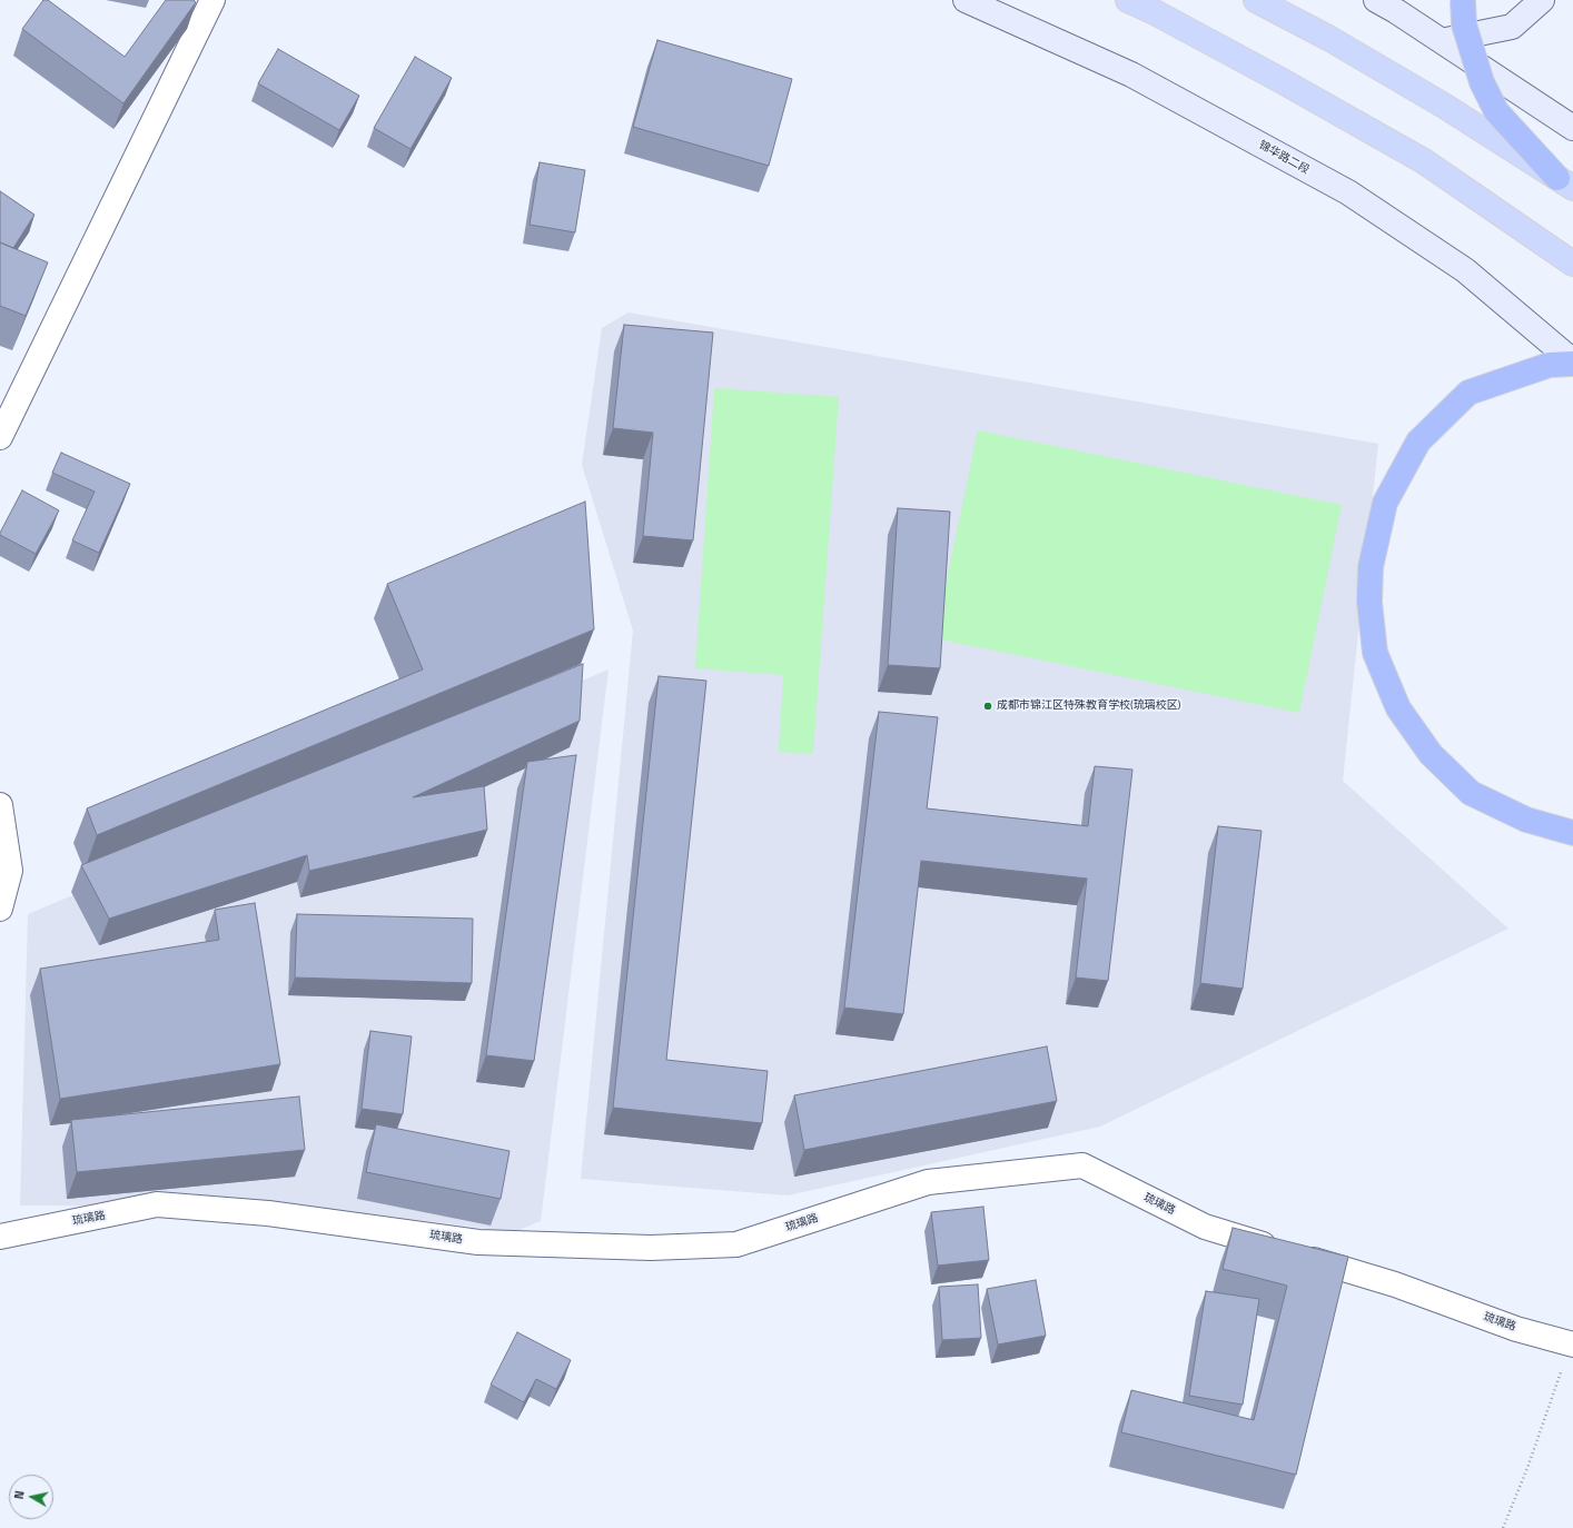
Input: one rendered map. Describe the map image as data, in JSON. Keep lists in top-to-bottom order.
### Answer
{
  "streets": {
    "main road": ["锦华路二段"],
    "street": ["琉璃路"]
  },
  "places": ["成都市锦江区特殊教育学校(琉璃校区)"],
  "north": "left"
}
